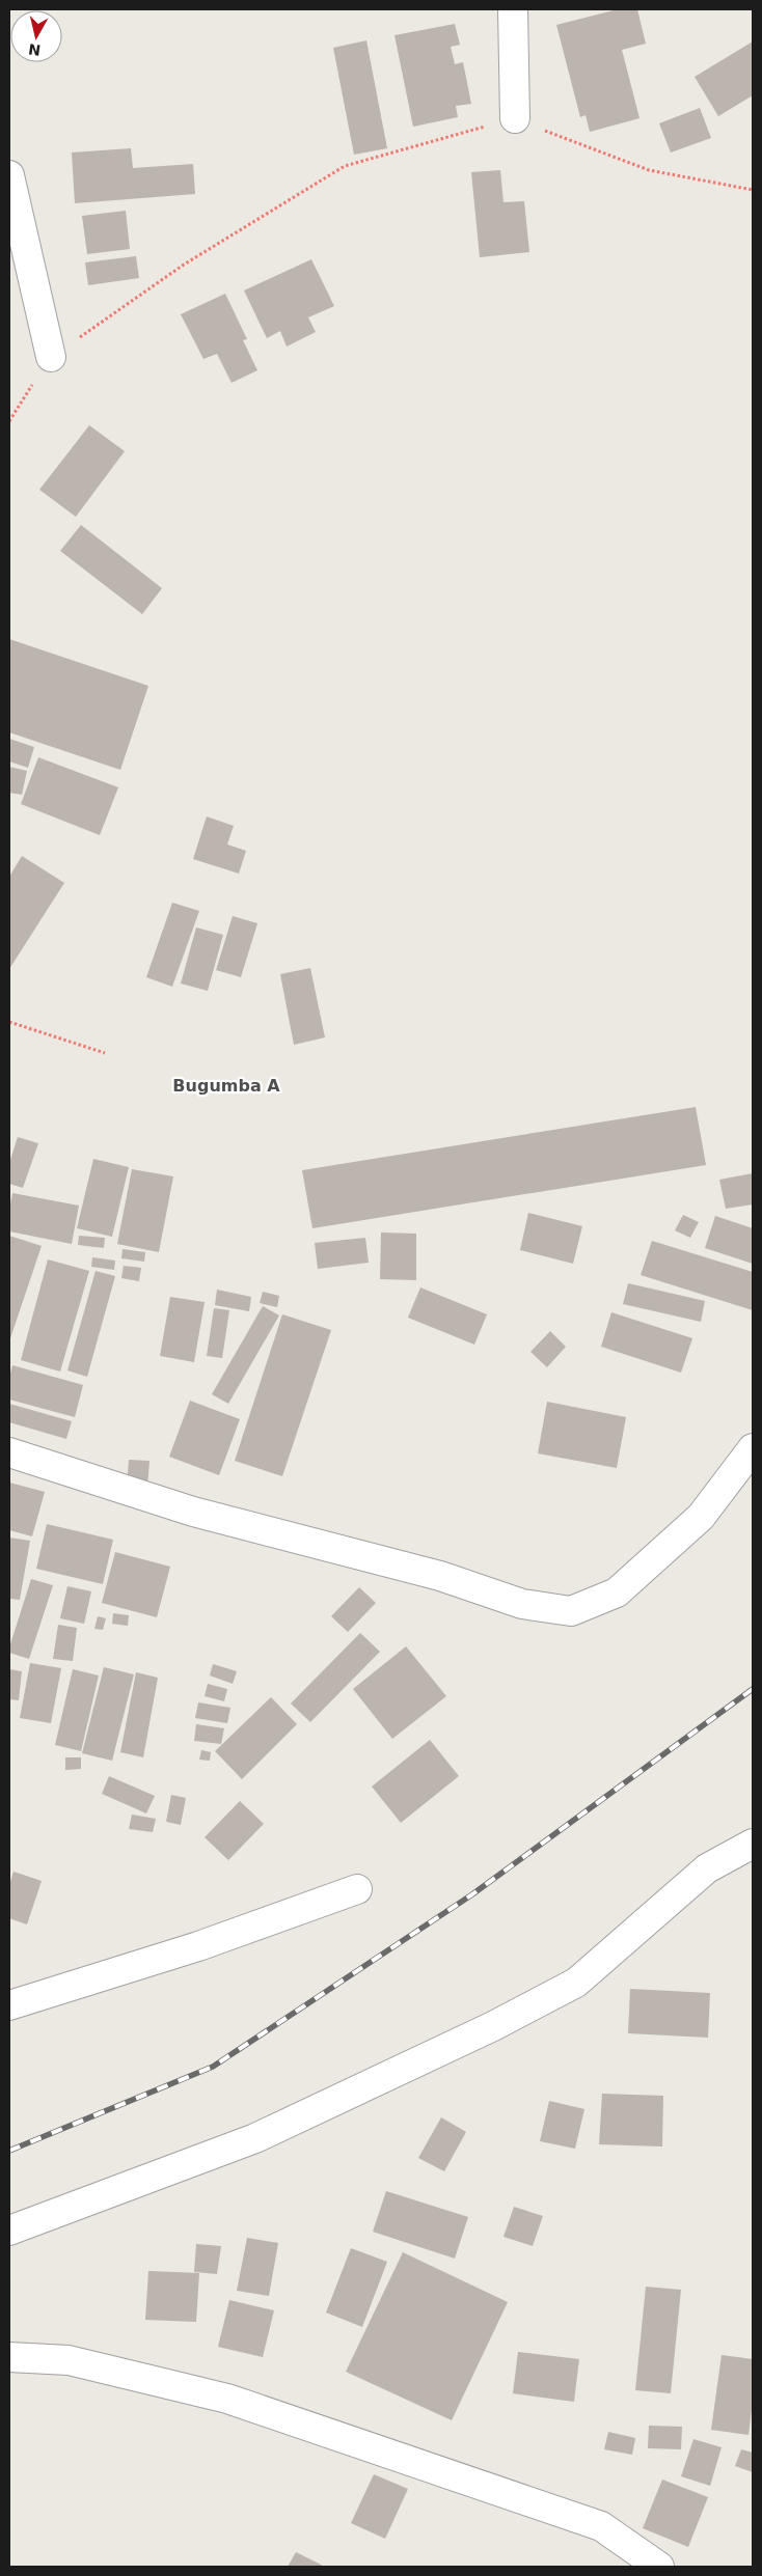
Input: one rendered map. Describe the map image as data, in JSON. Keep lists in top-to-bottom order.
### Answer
{
  "districts": ["Bugumba A"],
  "north": "bottom"
}
